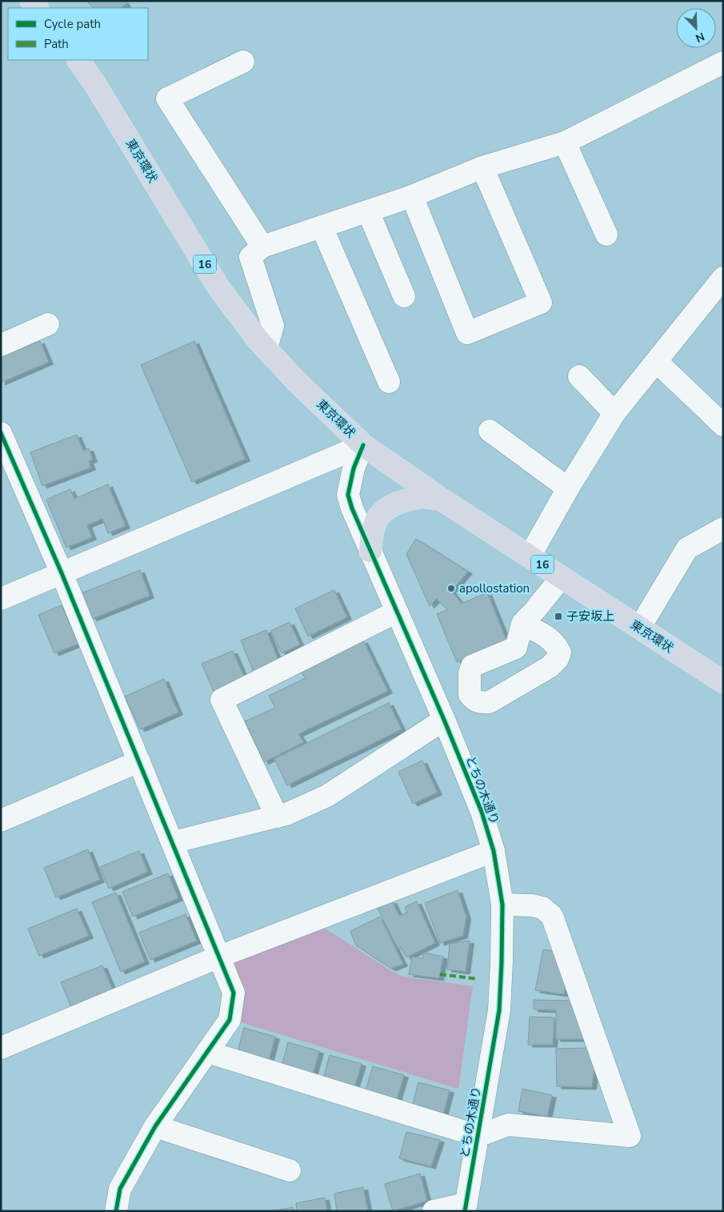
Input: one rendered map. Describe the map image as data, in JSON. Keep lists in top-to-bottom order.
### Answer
{
  "streets": {
    "highway": ["東京環状", "16"],
    "street": ["とちの木通り"]
  },
  "crossings": [
    ["東京環状", "16"],
    ["東京環状", "とちの木通り"],
    ["16", "とちの木通り"]
  ],
  "places": {
    "other": ["apollostation"],
    "transit": ["子安坂上"]
  },
  "legend": ["Cycle path", "Path"],
  "north": "bottom right"
}
